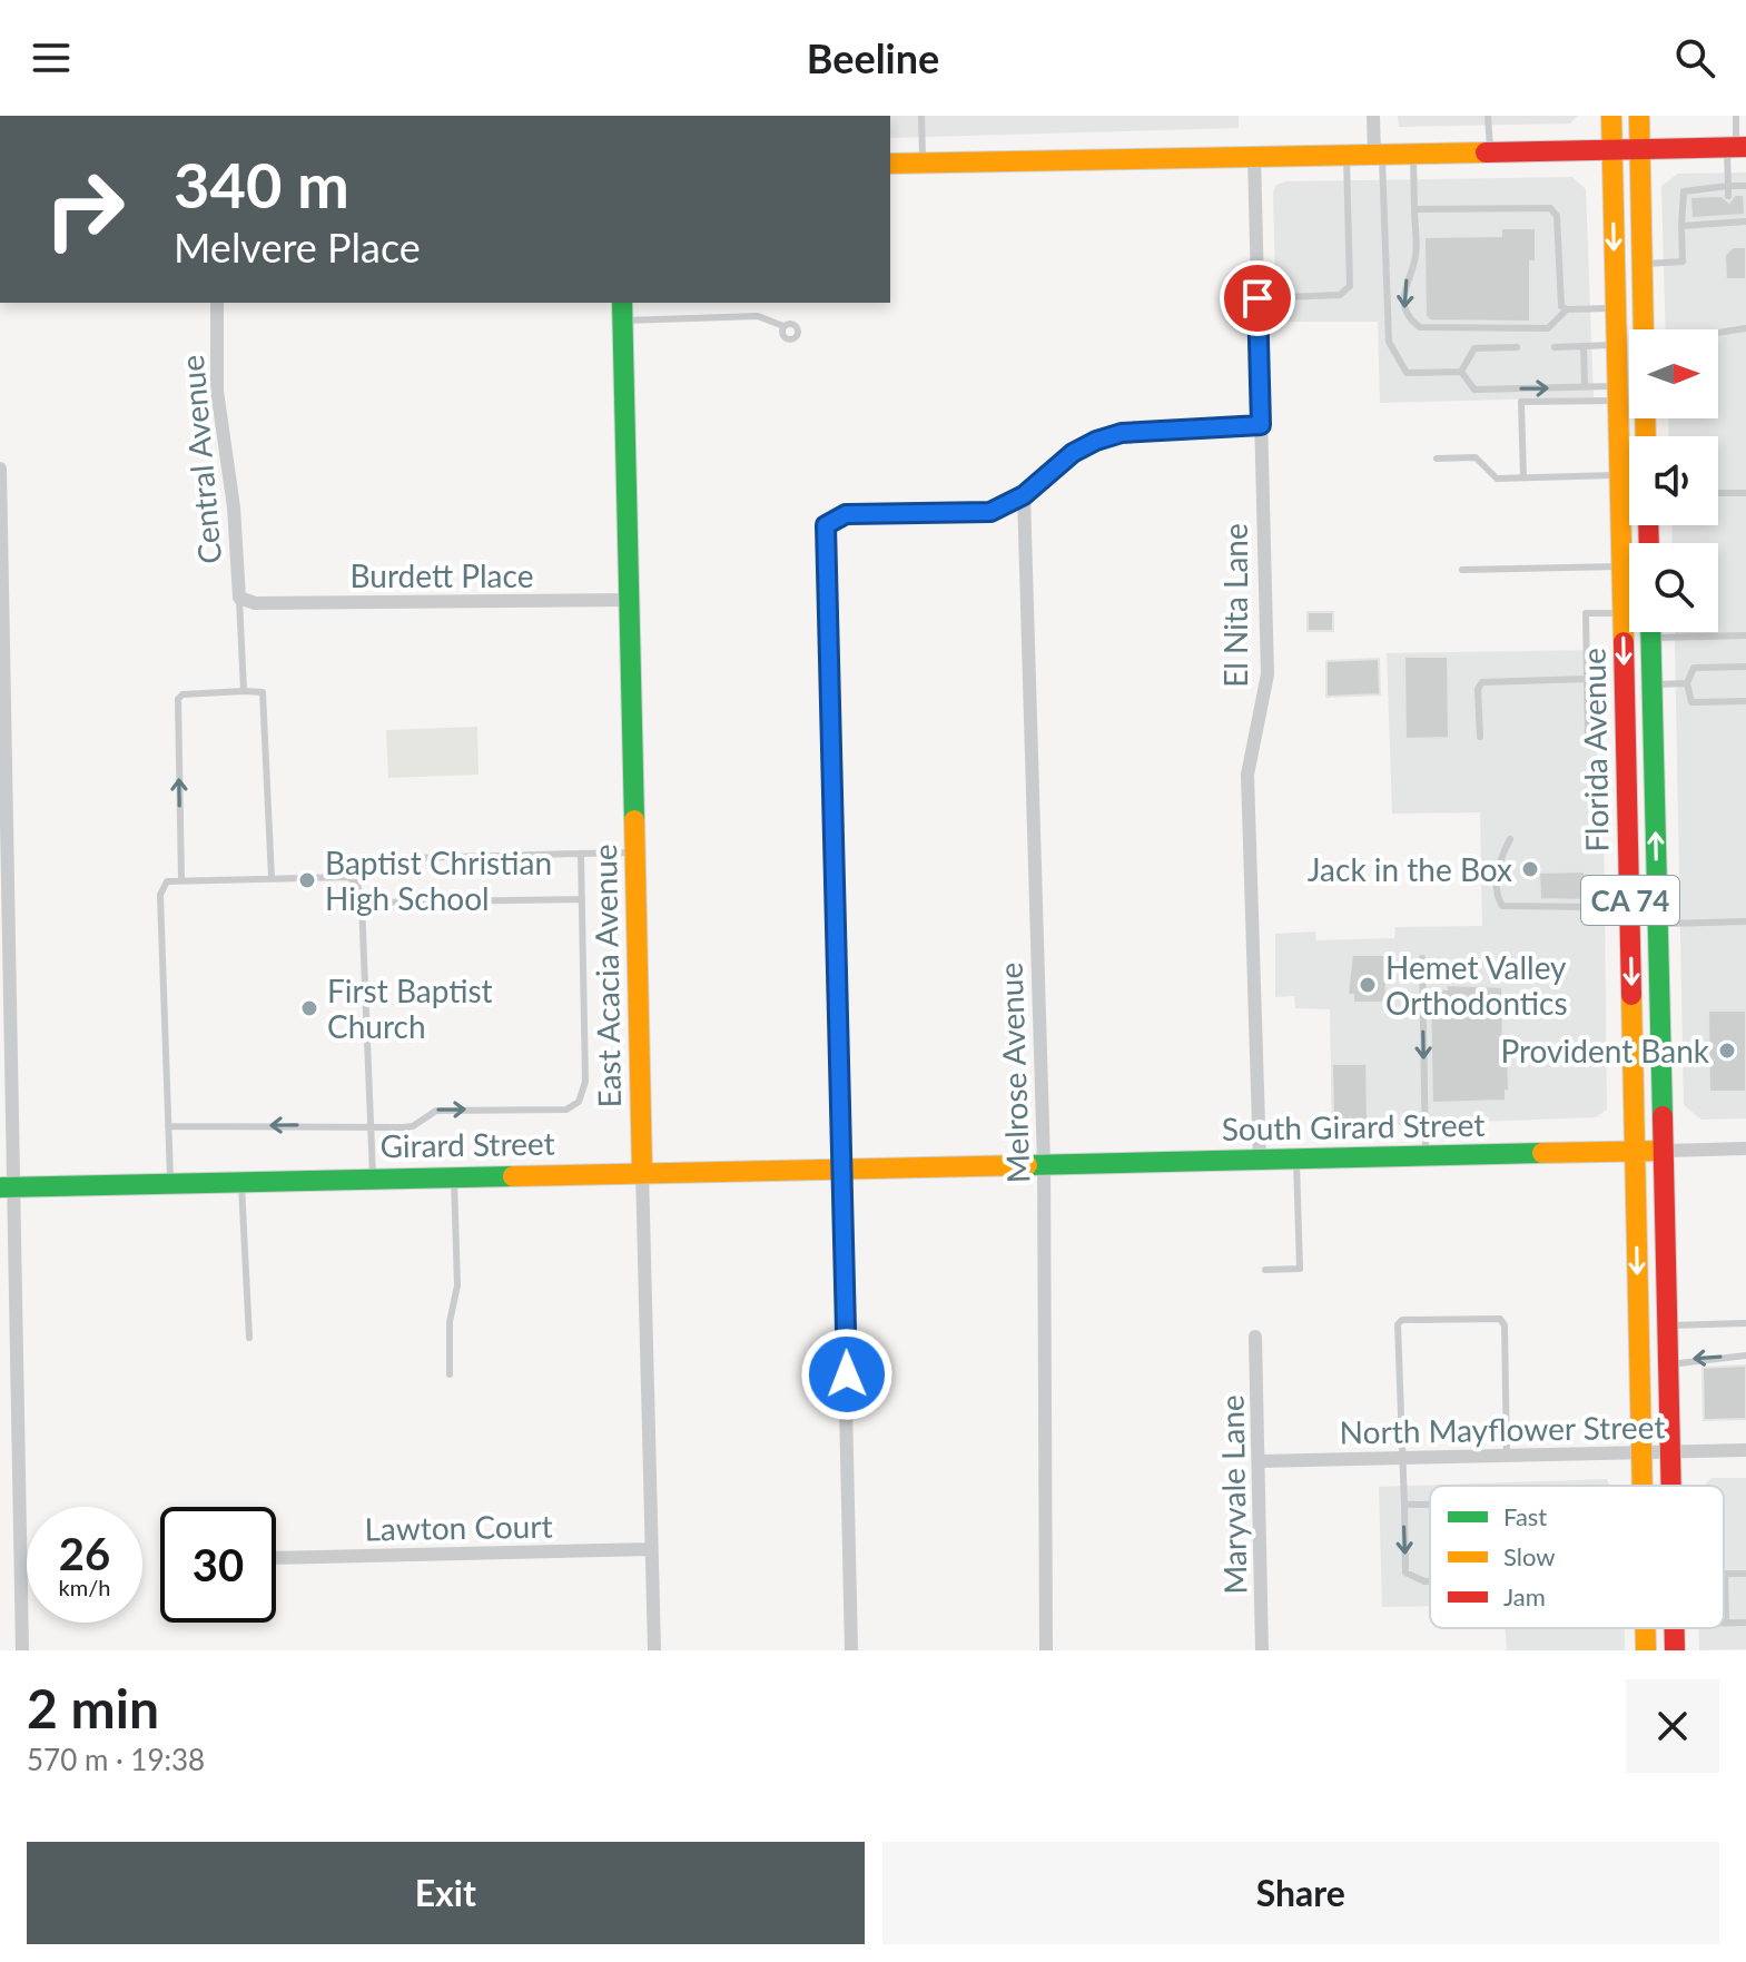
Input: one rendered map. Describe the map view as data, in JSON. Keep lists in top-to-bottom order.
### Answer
{
  "streets": {
    "main road": [
      "Florida Avenue",
      "CA 74",
      "East Acacia Avenue",
      "South Girard Street",
      "Girard Street"
    ],
    "street": [
      "Central Avenue",
      "Burdett Place",
      "El Nita Lane",
      "Melrose Avenue",
      "North Mayflower Street",
      "Maryvale Lane",
      "Lawton Court"
    ]
  },
  "crossings": [
    ["Central Avenue", "Burdett Place"],
    ["Burdett Place", "East Acacia Avenue"],
    ["El Nita Lane", "South Girard Street"],
    ["Florida Avenue", "South Girard Street"],
    ["Florida Avenue", "North Mayflower Street"],
    ["East Acacia Avenue", "Girard Street"],
    ["East Acacia Avenue", "Lawton Court"],
    ["Melrose Avenue", "South Girard Street"],
    ["Melrose Avenue", "Girard Street"],
    ["South Girard Street", "Girard Street"],
    ["North Mayflower Street", "Maryvale Lane"]
  ],
  "places": [
    "Jack in the Box",
    "Baptist Christian High School",
    "Hemet Valley Orthodontics",
    "First Baptist Church",
    "Provident Bank"
  ],
  "legend": ["Fast", "Slow", "Jam"],
  "north": "right",
  "page": {
    "header": "Beeline",
    "turn": ["340 m", "Melvere Place"],
    "speed": "26 km/h",
    "limit": "30",
    "heading": ["2 min", "570 m · 19:38"],
    "buttons": ["Exit", "Share"]
  }
}
